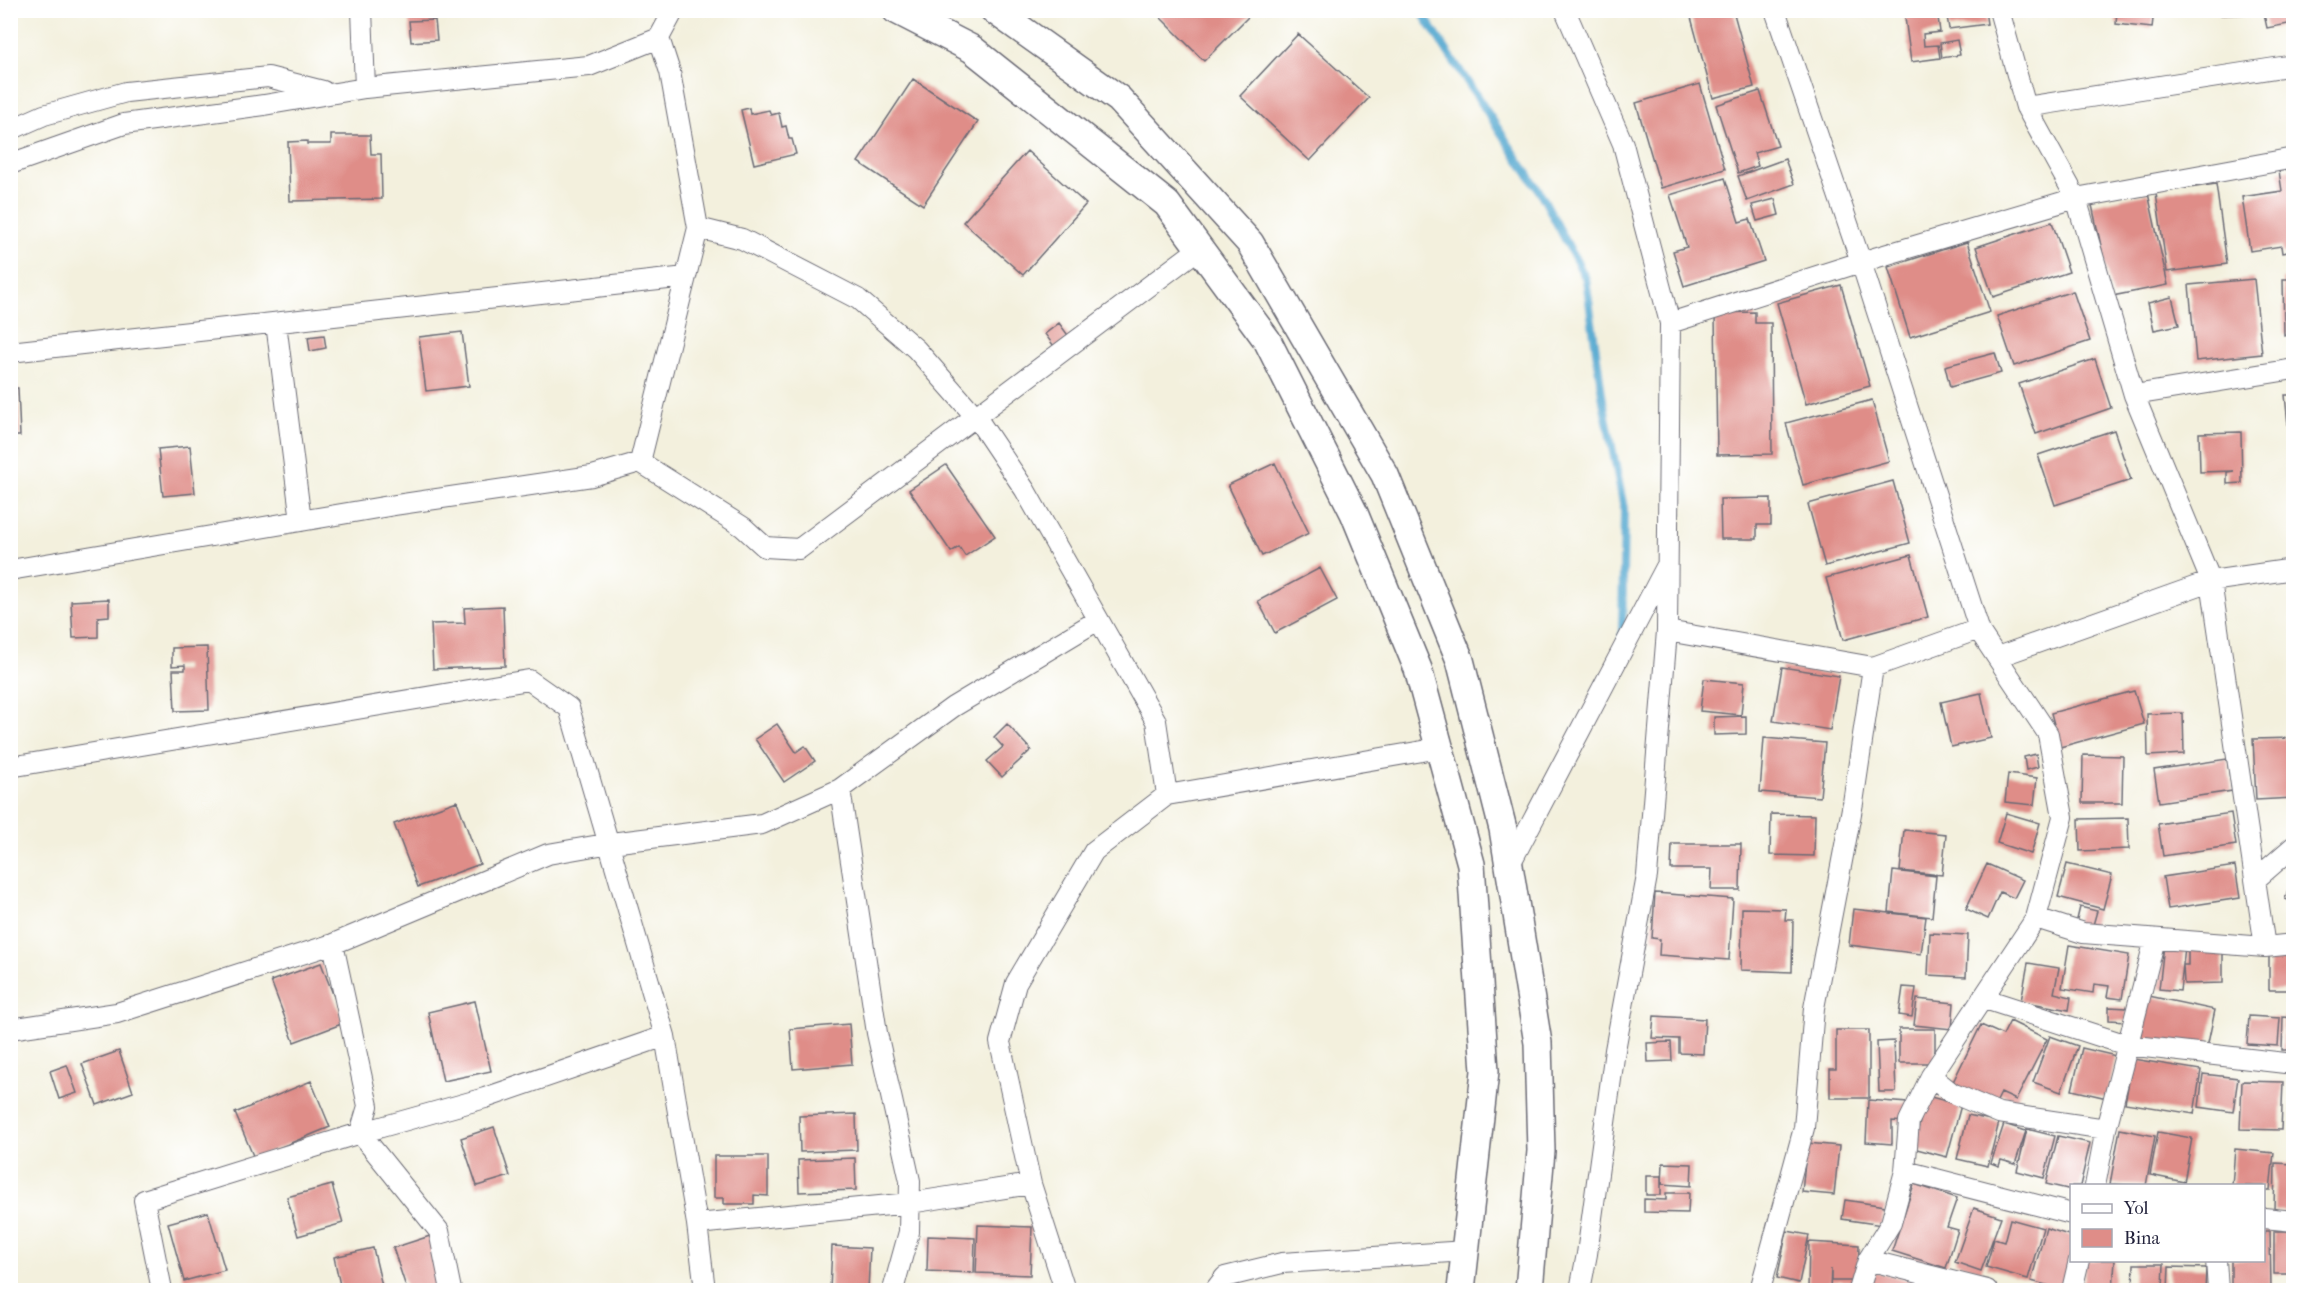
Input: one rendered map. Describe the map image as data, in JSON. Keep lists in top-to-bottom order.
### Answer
{
  "legend": ["Yol", "Bina"]
}
